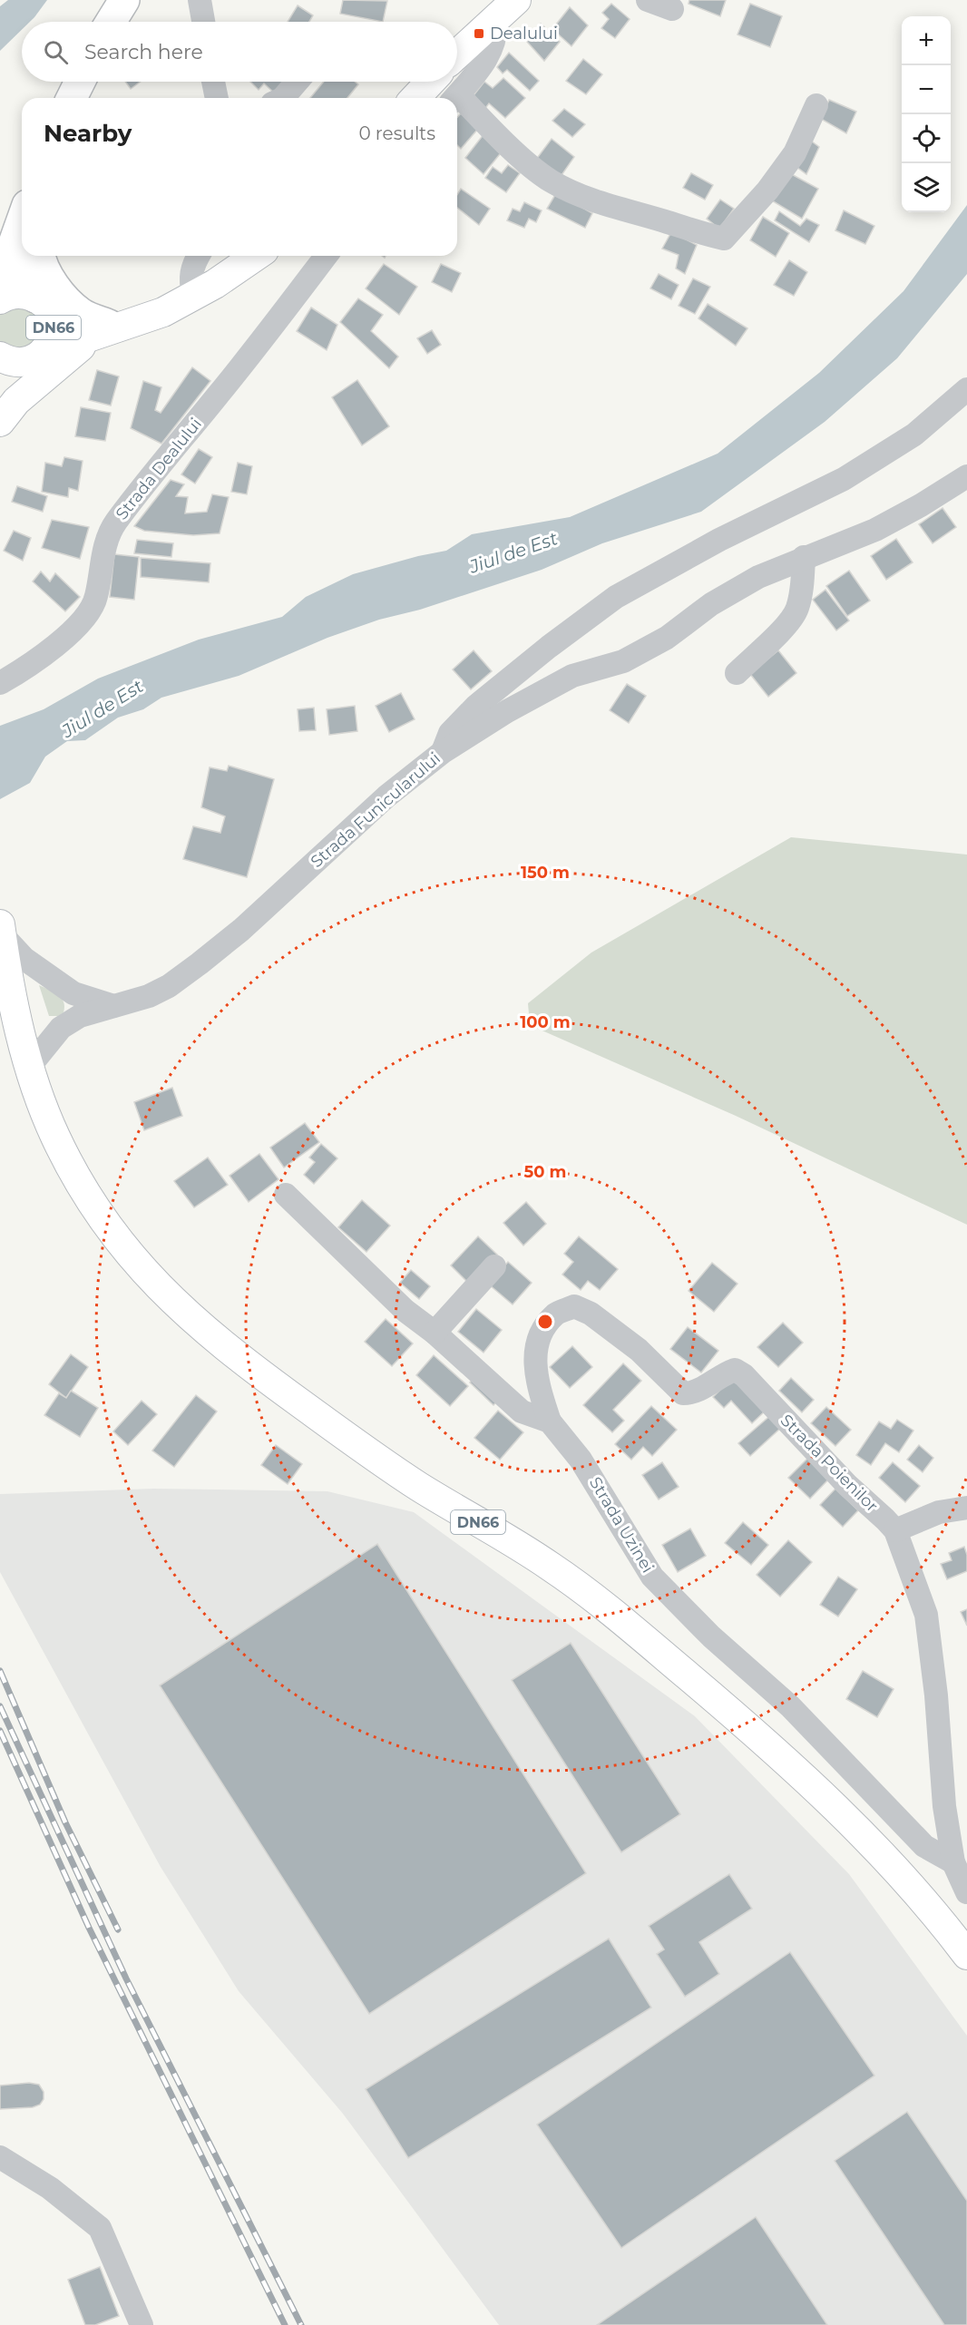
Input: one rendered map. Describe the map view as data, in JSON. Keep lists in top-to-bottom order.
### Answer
{
  "streets": {
    "highway": ["DN66"],
    "street": [
      "Strada Dealului",
      "Strada Funicularului",
      "Strada Poienilor",
      "Strada Uzinei"
    ]
  },
  "crossings": [
    ["DN66", "Strada Funicularului"],
    ["Strada Poienilor", "Strada Uzinei"]
  ],
  "water": ["Jiul de Est"],
  "places": {
    "transit": ["Dealului"]
  },
  "page": {
    "map_buttons": ["+", "−"],
    "search": "Search here",
    "heading": ["Nearby", "0 results"]
  },
  "rings": ["150 m", "100 m", "50 m"]
}
